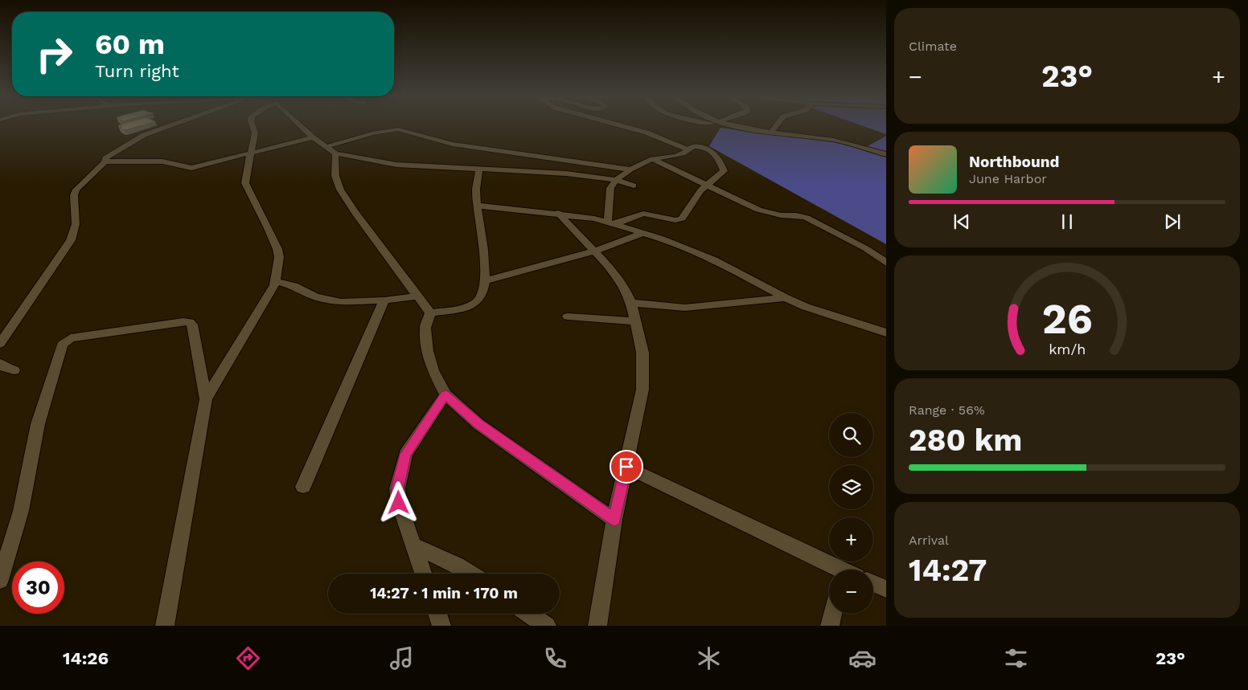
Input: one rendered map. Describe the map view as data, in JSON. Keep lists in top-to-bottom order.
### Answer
{
  "page": {
    "tile": [
      "Climate",
      ["Range · 56%", "280 km"],
      ["Arrival", "14:27"]
    ],
    "turn": ["60 m", "Turn right"],
    "heat": ["−", "23°", "+"],
    "song": ["Northbound", "June Harbor"],
    "map_buttons": ["+", "−"],
    "limit": "30",
    "trip": "14:27 · 1 min · 170 m",
    "tabs": ["14:26", "23°"],
    "gauge": ["26", "km/h"]
  }
}
